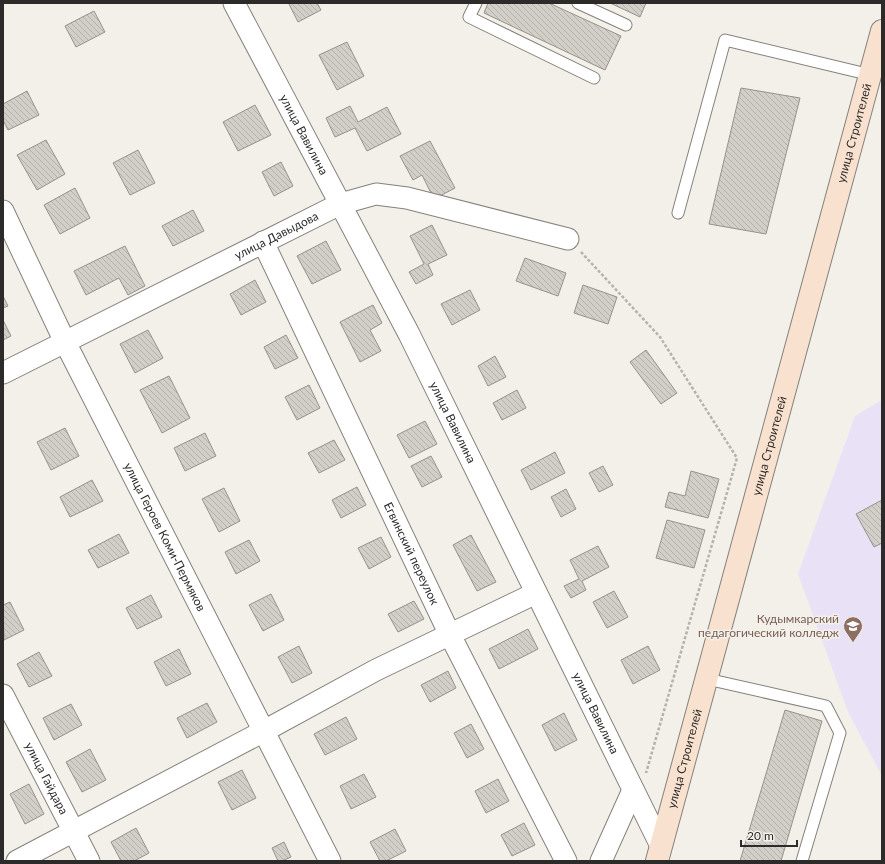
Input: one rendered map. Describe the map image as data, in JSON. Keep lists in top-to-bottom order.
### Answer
{
  "streets": {
    "main road": ["улица Строителей"],
    "street": [
      "улица Вавилина",
      "улица Давыдова",
      "улица Героев Коми-Пермяков",
      "Егвинский переулок",
      "улица Гайдара"
    ]
  },
  "crossings": [
    ["улица Строителей", "улица Вавилина"],
    ["улица Вавилина", "улица Давыдова"],
    ["улица Давыдова", "улица Героев Коми-Пермяков"],
    ["улица Давыдова", "Егвинский переулок"]
  ],
  "places": {
    "school or university": ["Кудымкарский педагогический колледж"]
  },
  "scale_bar": "20 m"
}
